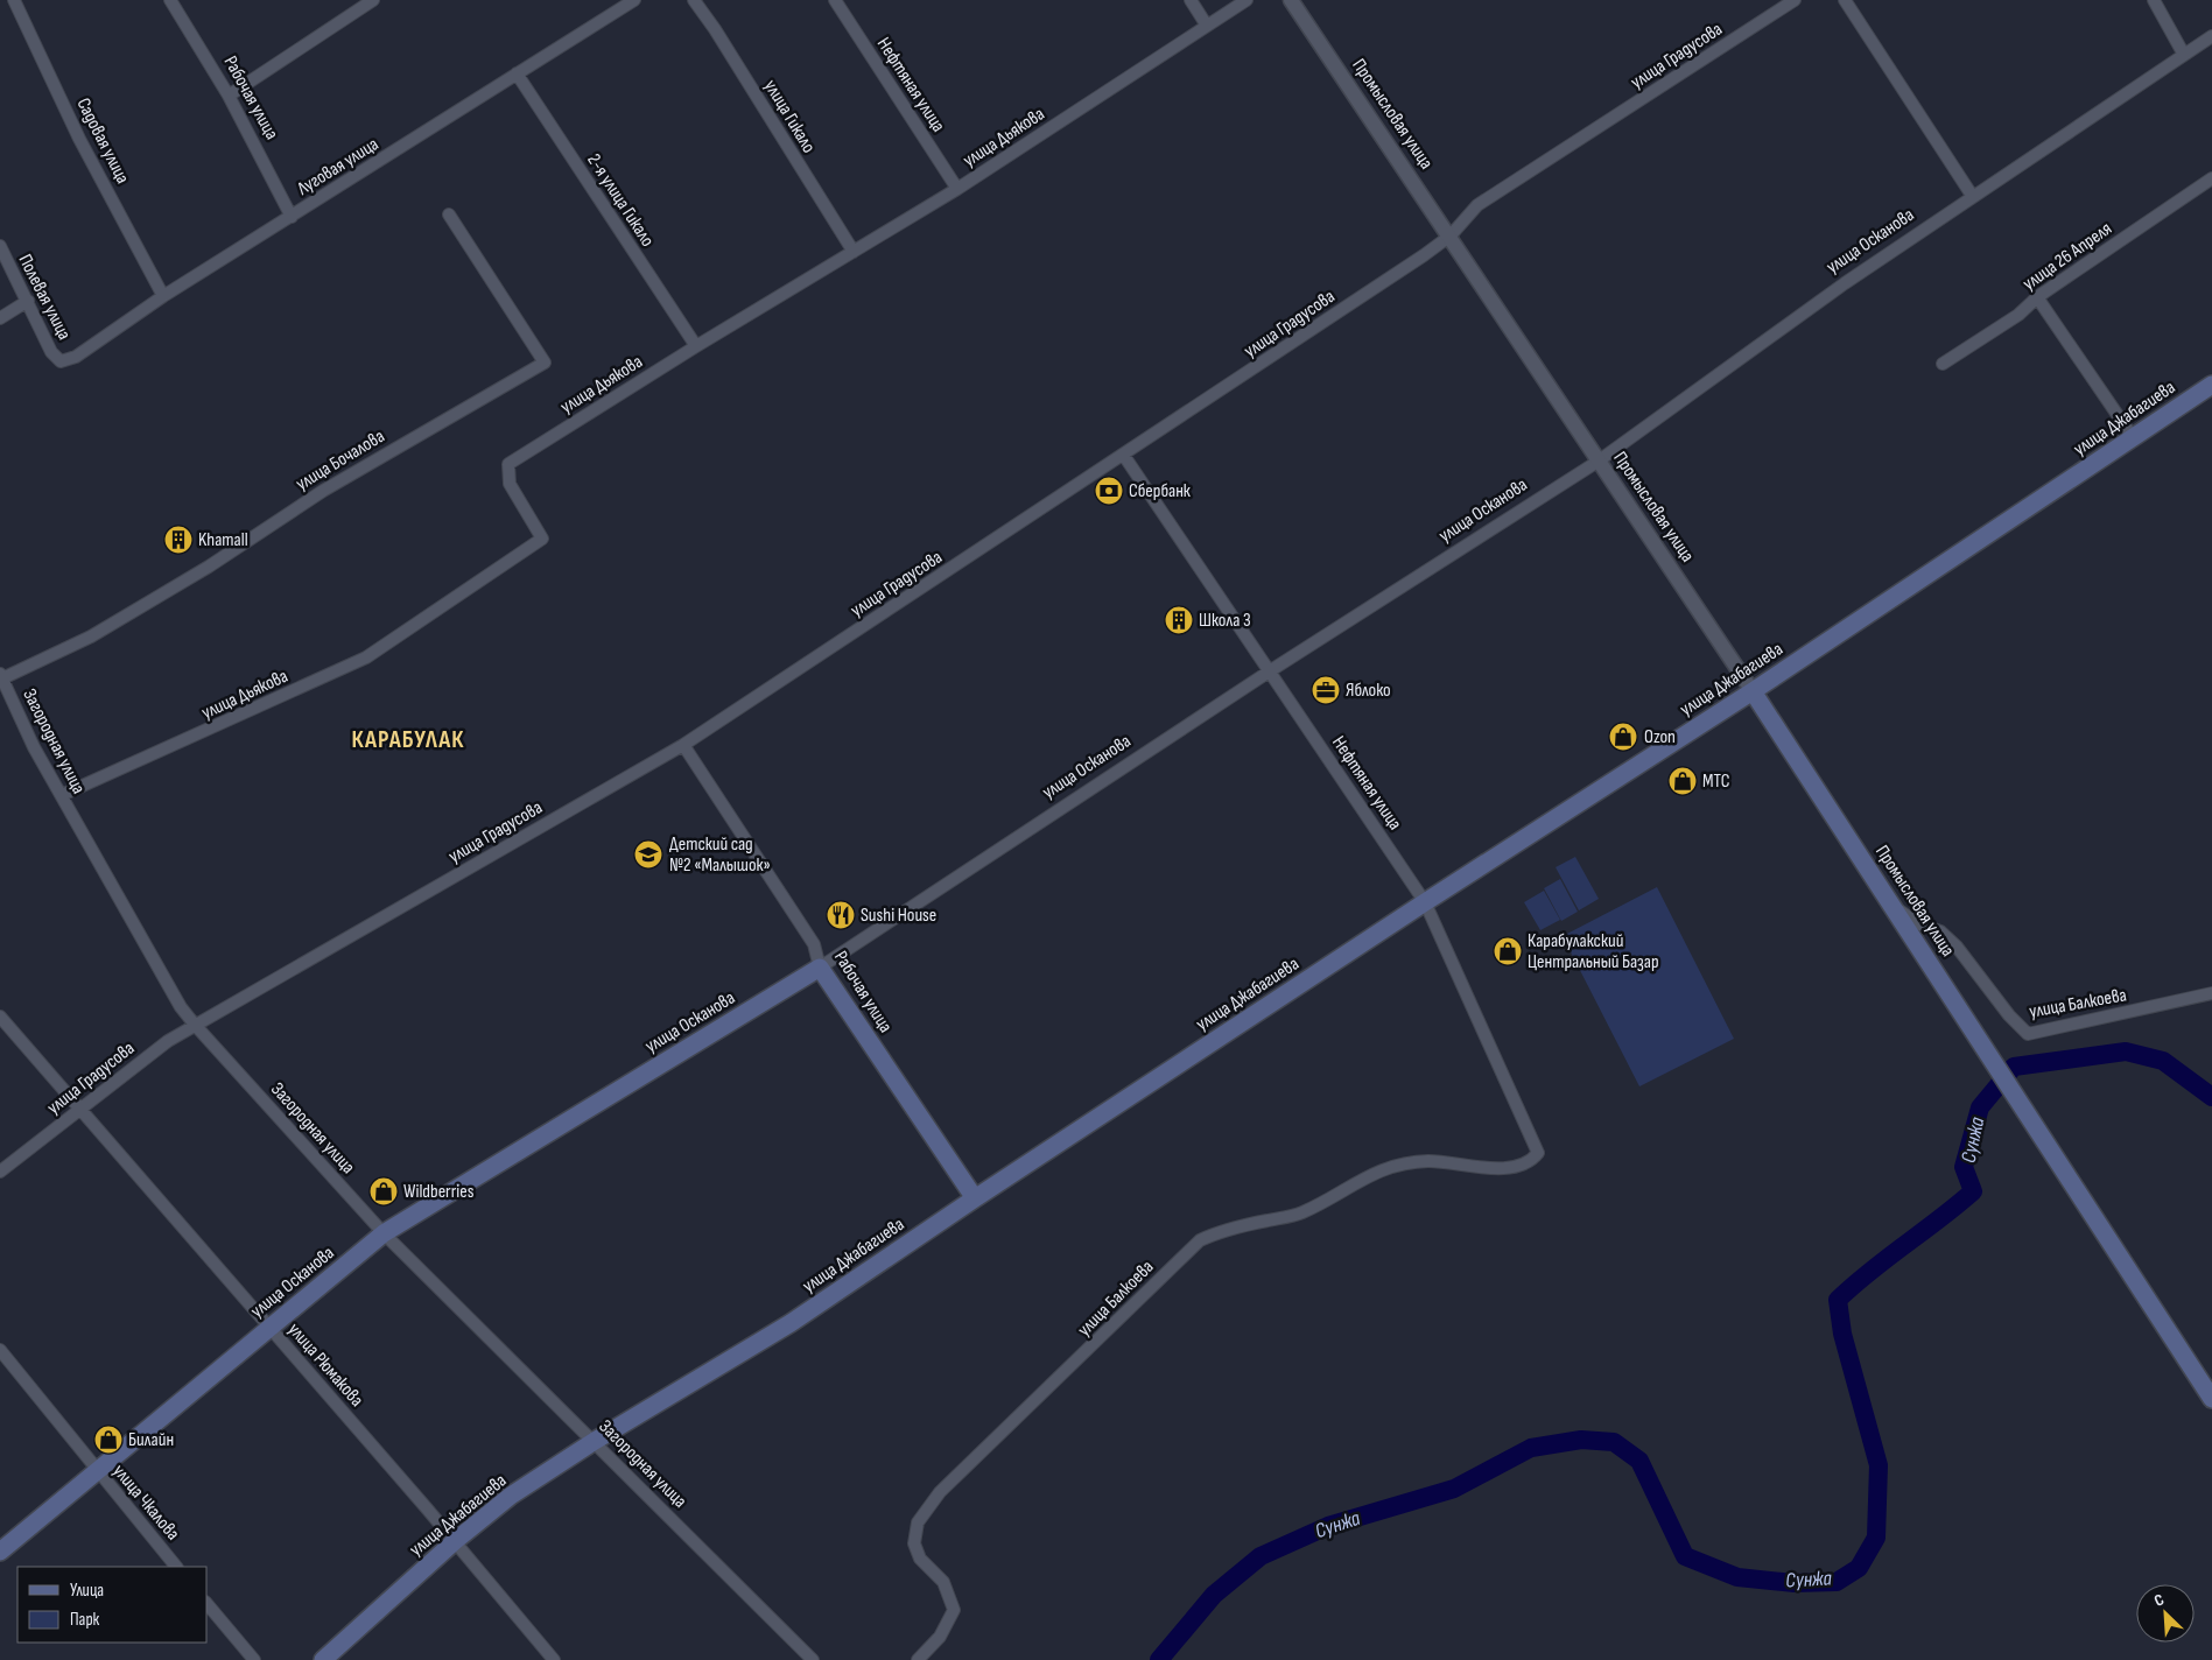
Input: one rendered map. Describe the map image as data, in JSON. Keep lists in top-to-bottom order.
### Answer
{
  "streets": {
    "main road": [
      "Рабочая улица",
      "Промысловая улица",
      "улица Осканова",
      "улица Джабагиева"
    ],
    "street": [
      "улица Градусова",
      "Нефтяная улица",
      "улица Гикало",
      "улица Дьякова",
      "Садовая улица",
      "Луговая улица",
      "2-я улица Гикало",
      "улица 26 Апреля",
      "Полевая улица",
      "улица Бочалова",
      "Загородная улица",
      "улица Балкоева",
      "улица Рюмакова",
      "улица Чкалова"
    ]
  },
  "crossings": [
    ["улица Градусова", "Нефтяная улица"],
    ["улица Градусова", "Рабочая улица"],
    ["улица Градусова", "Промысловая улица"],
    ["улица Градусова", "Загородная улица"],
    ["улица Градусова", "улица Рюмакова"],
    ["Нефтяная улица", "улица Дьякова"],
    ["Нефтяная улица", "улица Осканова"],
    ["Нефтяная улица", "улица Джабагиева"],
    ["Нефтяная улица", "улица Балкоева"],
    ["Рабочая улица", "Луговая улица"],
    ["Рабочая улица", "улица Осканова"],
    ["Рабочая улица", "улица Джабагиева"],
    ["Промысловая улица", "улица Осканова"],
    ["Промысловая улица", "улица Джабагиева"],
    ["Промысловая улица", "улица Балкоева"],
    ["улица Гикало", "улица Дьякова"],
    ["улица Дьякова", "2-я улица Гикало"],
    ["улица Дьякова", "Загородная улица"],
    ["Садовая улица", "Луговая улица"],
    ["Луговая улица", "2-я улица Гикало"],
    ["Луговая улица", "Полевая улица"],
    ["улица Осканова", "Загородная улица"],
    ["улица Осканова", "улица Рюмакова"],
    ["улица Осканова", "улица Чкалова"],
    ["улица Джабагиева", "Загородная улица"],
    ["улица Джабагиева", "улица Рюмакова"],
    ["улица Бочалова", "Загородная улица"]
  ],
  "districts": ["КАРАБУЛАК"],
  "water": ["Сунжа"],
  "places": {
    "bank": ["Сбербанк"],
    "building": ["Khamall", "Школа 3"],
    "office": ["Яблоко"],
    "shop": [
      "Ozon",
      "МТС",
      "Карабулакский Центральный Базар",
      "Wildberries",
      "Билайн"
    ],
    "school or university": ["Детский сад №2 «Малышок»"],
    "restaurant": ["Sushi House"]
  },
  "legend": ["Улица", "Парк"],
  "north": "top left"
}
